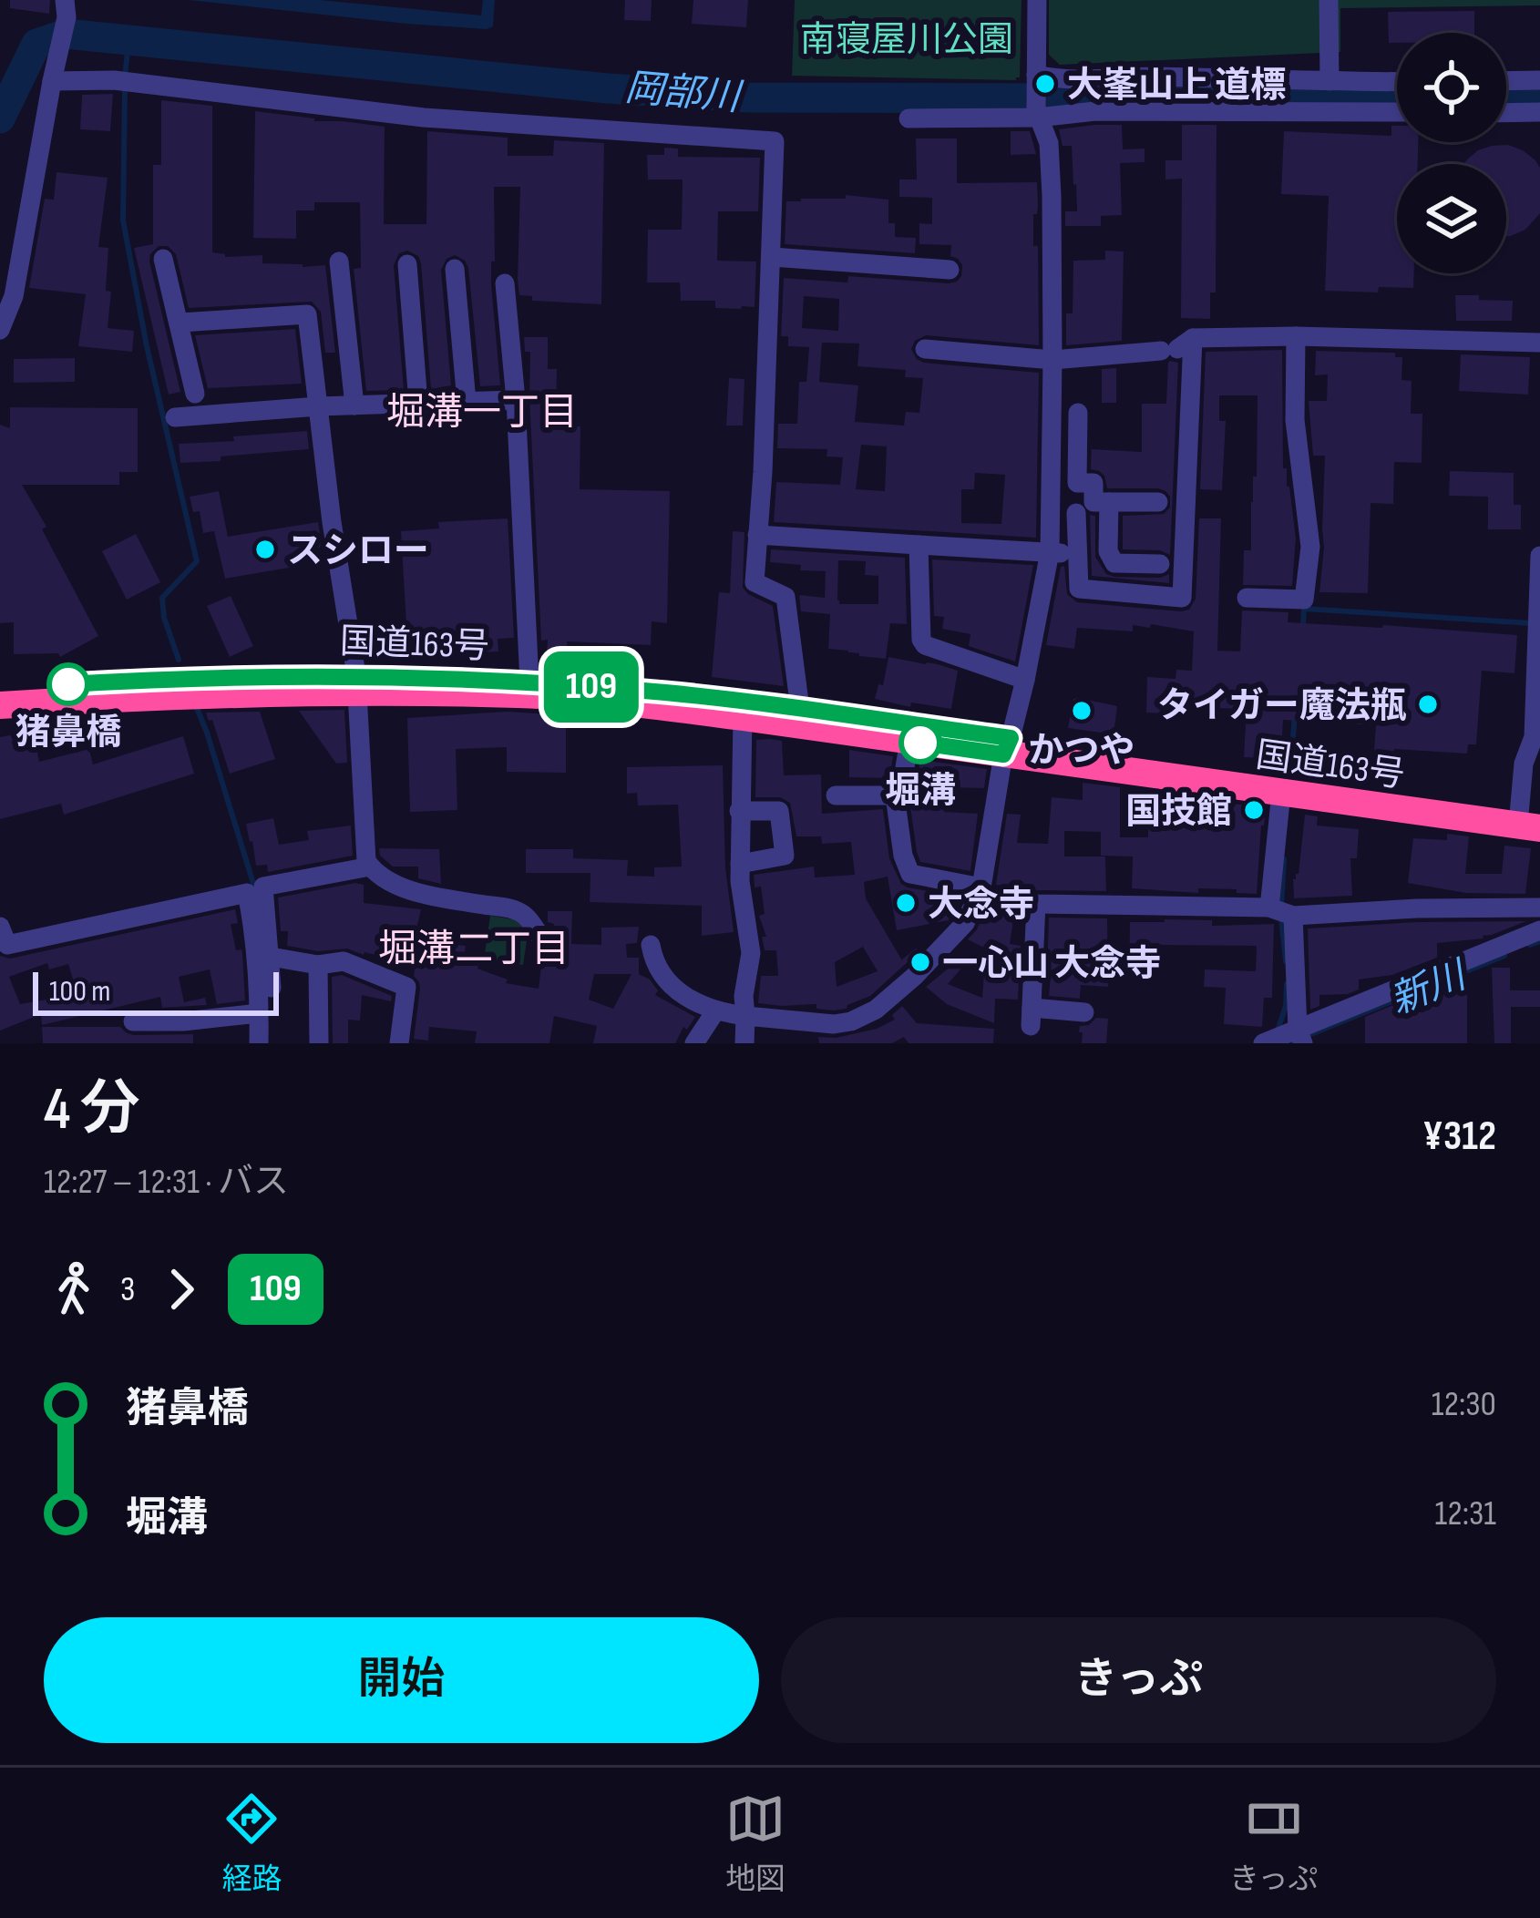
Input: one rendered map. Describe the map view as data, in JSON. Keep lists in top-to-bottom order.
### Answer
{
  "streets": {
    "highway": ["国道163号"]
  },
  "districts": ["堀溝一丁目", "堀溝二丁目"],
  "water": ["岡部川", "新川"],
  "parks": ["南寝屋川公園"],
  "places": [
    "大峯山上 道標",
    "スシロー",
    "猪鼻橋",
    "タイガー魔法瓶",
    "かつや",
    "堀溝",
    "国技館",
    "大念寺",
    "一心山 大念寺"
  ],
  "lines": ["bus line 109"],
  "scale_bar": "100 m",
  "page": {
    "on_map": "109",
    "scale": "100 m",
    "heading": ["4 分", "12:27 – 12:31 · バス", "¥312"],
    "legs": ["3", "109"],
    "list": [
      {
        "name": "猪鼻橋",
        "value": "12:30"
      },
      {
        "name": "堀溝",
        "value": "12:31"
      }
    ],
    "buttons": ["開始", "きっぷ"],
    "tabs": ["経路", "地図", "きっぷ"]
  }
}
